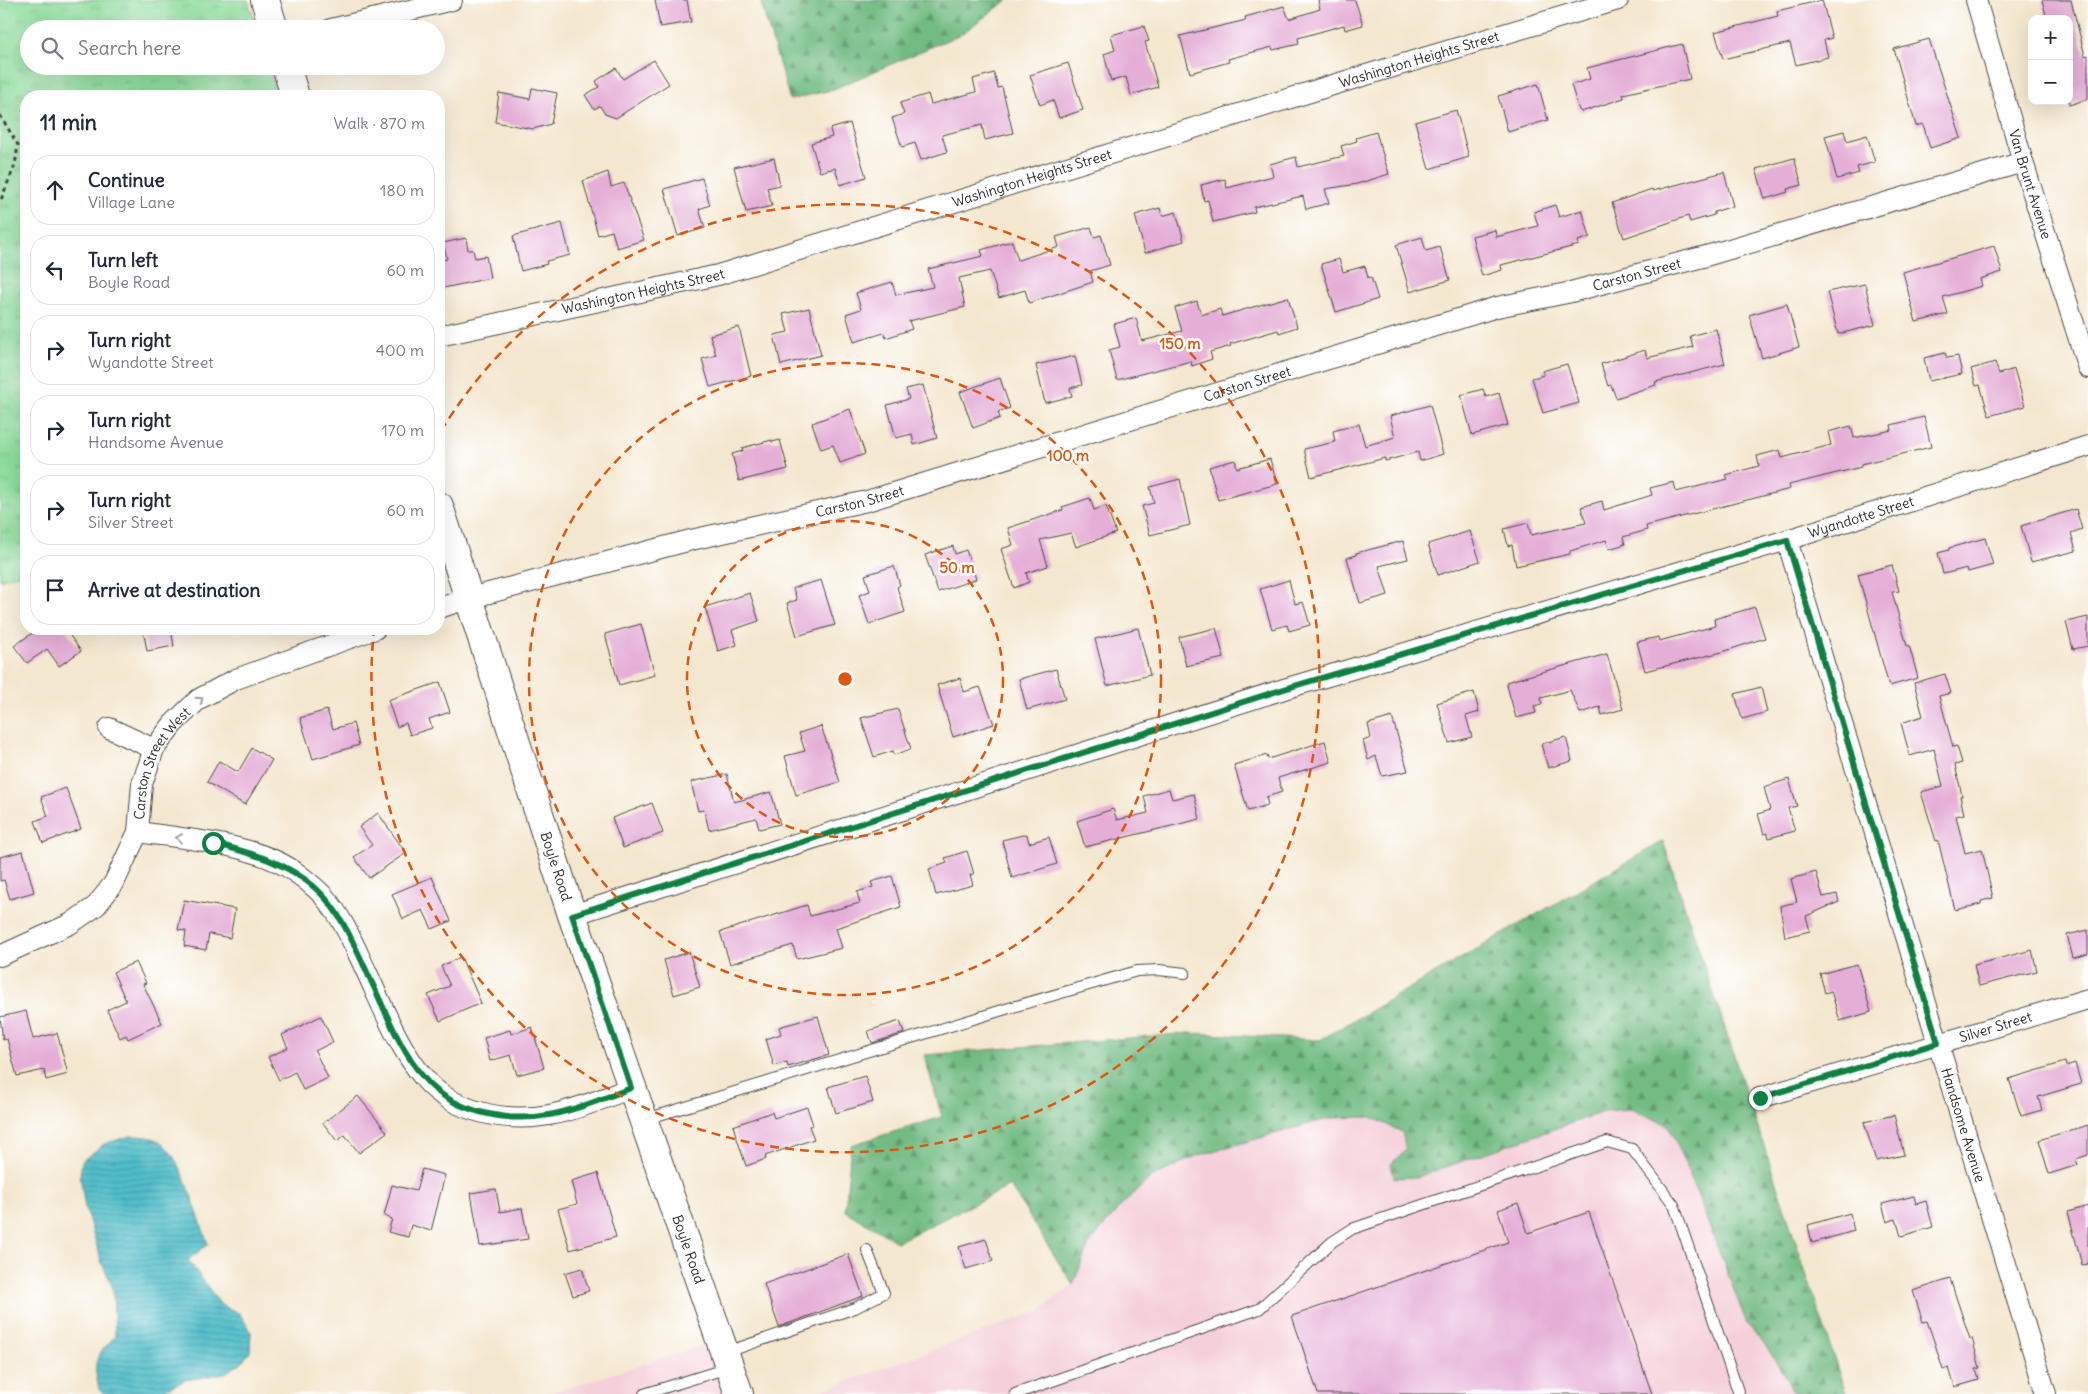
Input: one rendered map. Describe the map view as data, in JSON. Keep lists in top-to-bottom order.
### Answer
{
  "streets": {
    "street": [
      "Washington Heights Street",
      "Van Brunt Avenue",
      "Carston Street",
      "Wyandotte Street",
      "Carston Street West",
      "Boyle Road",
      "Silver Street",
      "Handsome Avenue"
    ]
  },
  "crossings": [
    ["Van Brunt Avenue", "Carston Street"],
    ["Carston Street", "Boyle Road"],
    ["Wyandotte Street", "Boyle Road"],
    ["Wyandotte Street", "Handsome Avenue"],
    ["Silver Street", "Handsome Avenue"]
  ],
  "one_way": ["Carston Street West"],
  "page": {
    "map_buttons": ["+", "−"],
    "search": "Search here",
    "heading": ["11 min", "Walk · 870 m"],
    "list": [
      ["Continue", "Village Lane", "180 m"],
      ["Turn left", "Boyle Road", "60 m"],
      ["Turn right", "Wyandotte Street", "400 m"],
      ["Turn right", "Handsome Avenue", "170 m"],
      ["Turn right", "Silver Street", "60 m"],
      "Arrive at destination"
    ]
  },
  "rings": ["150 m", "100 m", "50 m"]
}
